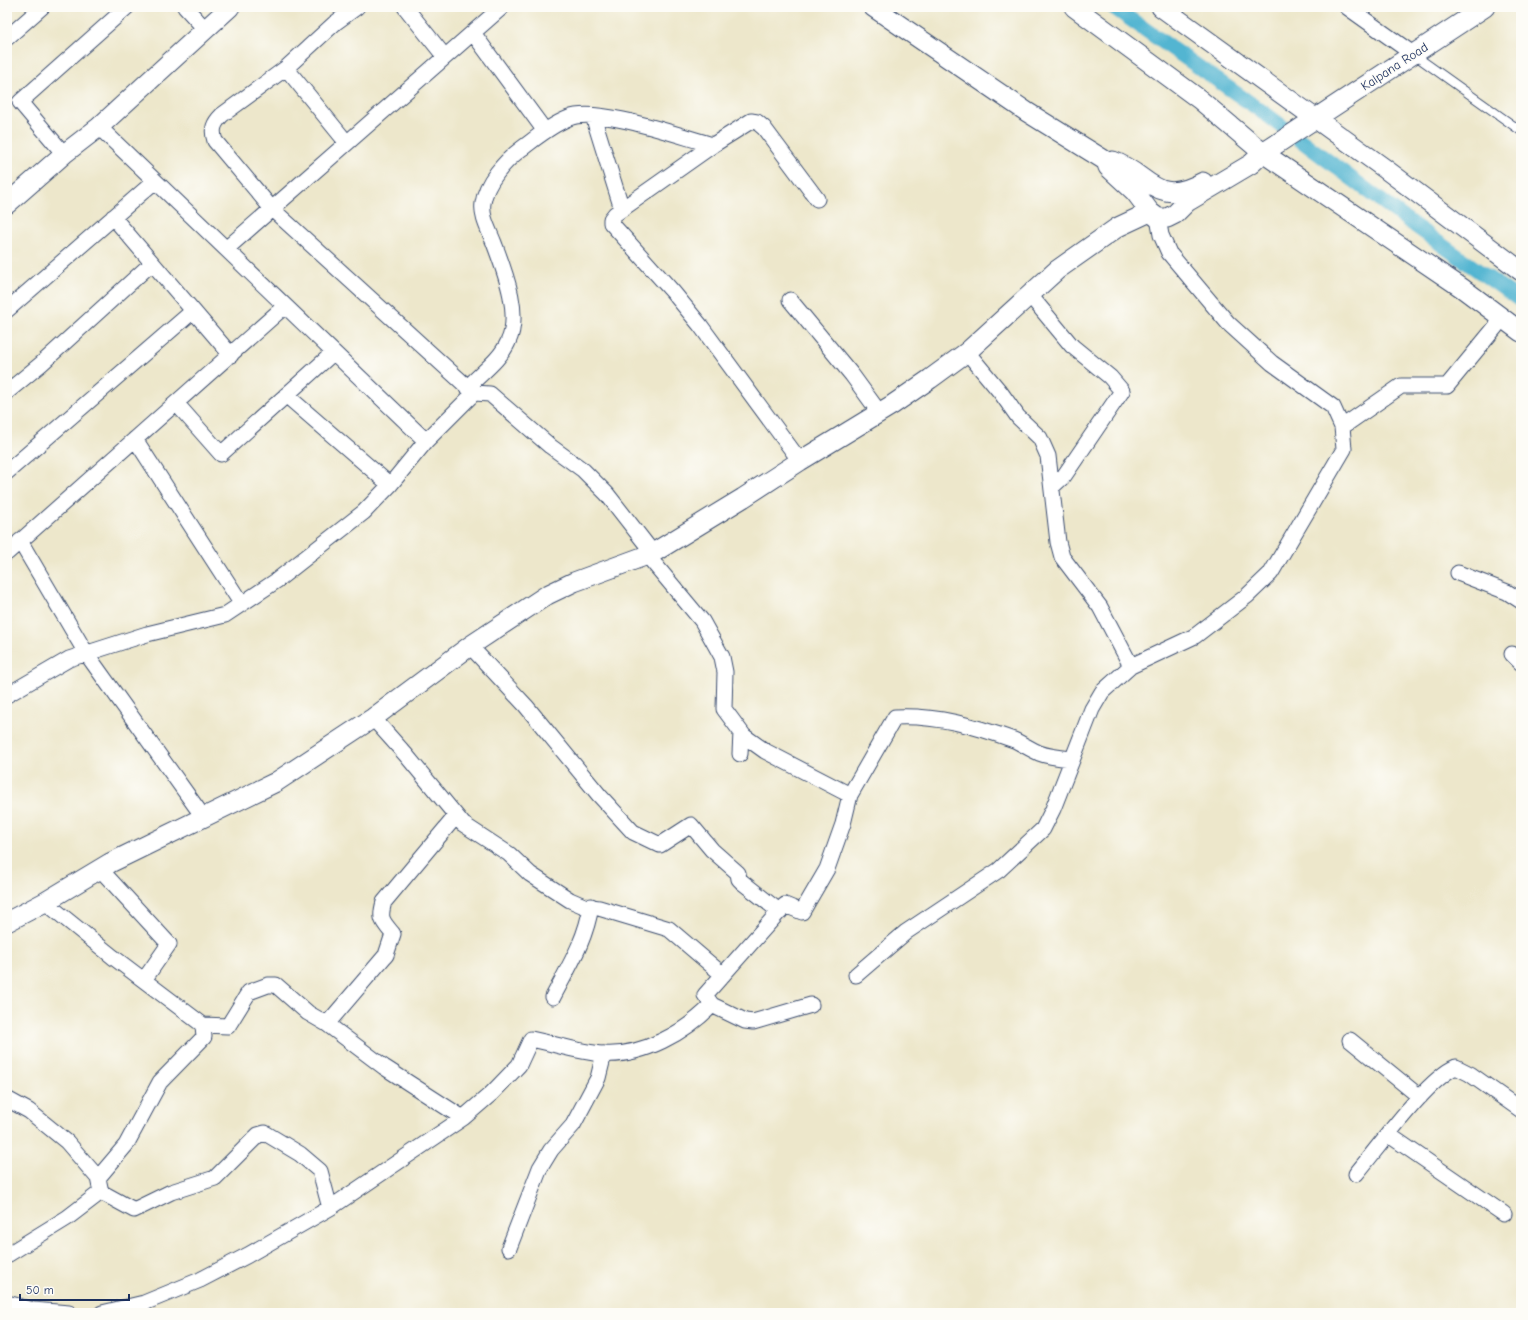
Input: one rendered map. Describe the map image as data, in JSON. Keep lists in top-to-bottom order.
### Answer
{
  "streets": {
    "street": ["Kalpana Road"]
  },
  "scale_bar": "50 m"
}
